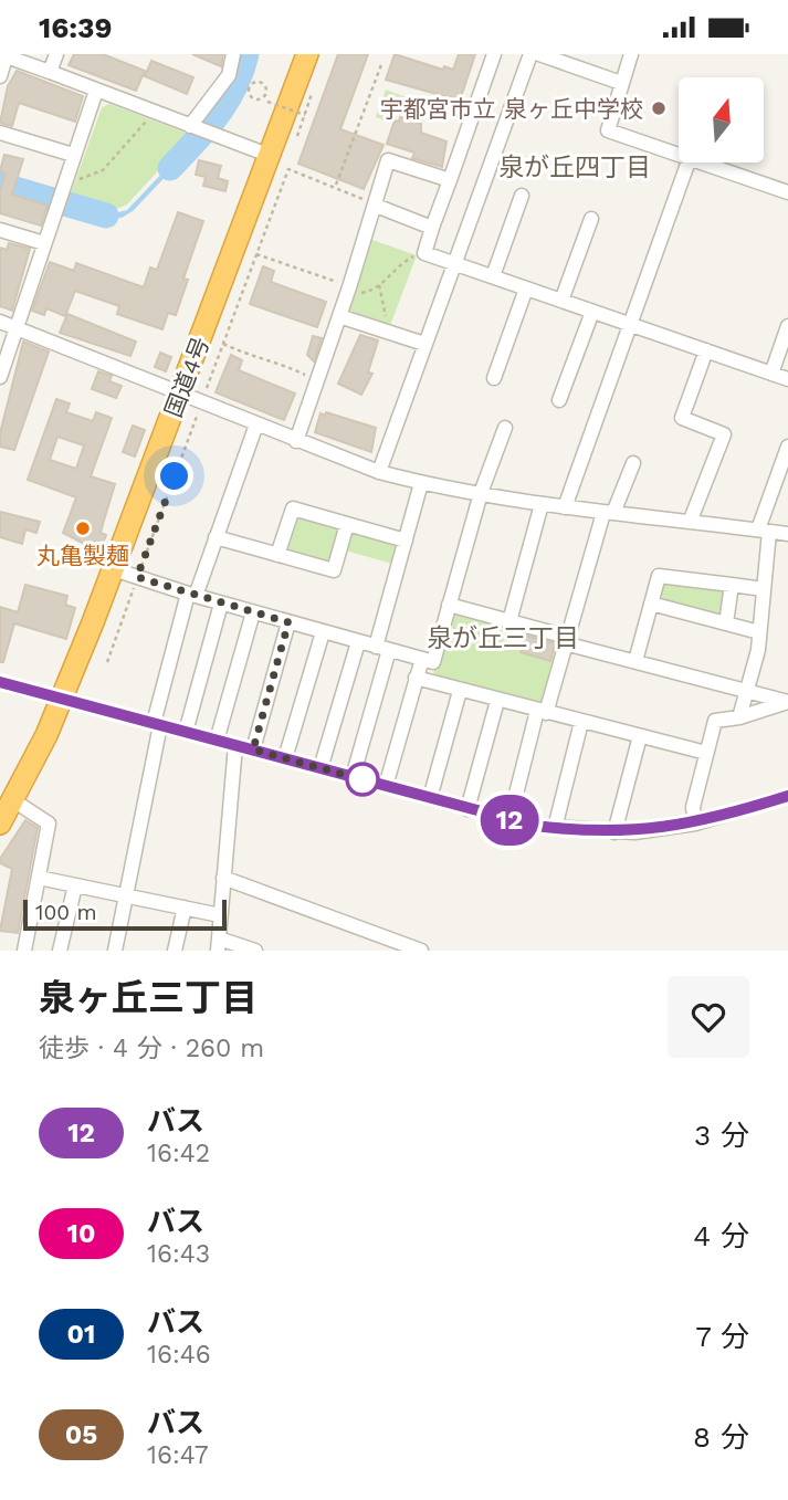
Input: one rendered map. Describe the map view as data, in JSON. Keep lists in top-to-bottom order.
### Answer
{
  "streets": {
    "highway": ["国道4号"]
  },
  "districts": ["泉が丘四丁目", "泉が丘三丁目"],
  "places": ["宇都宮市立 泉ヶ丘中学校", "丸亀製麺"],
  "lines": ["bus line 12"],
  "scale_bar": "100 m",
  "north": "top",
  "page": {
    "status": "16:39",
    "on_map": "12",
    "scale": "100 m",
    "heading": ["泉ヶ丘三丁目", "徒歩 · 4 分 · 260 m"],
    "list": [
      {
        "mark": "12",
        "name": "バス",
        "note": "16:42",
        "value": "3 分"
      },
      {
        "mark": "10",
        "name": "バス",
        "note": "16:43",
        "value": "4 分"
      },
      {
        "mark": "01",
        "name": "バス",
        "note": "16:46",
        "value": "7 分"
      },
      {
        "mark": "05",
        "name": "バス",
        "note": "16:47",
        "value": "8 分"
      }
    ]
  }
}
